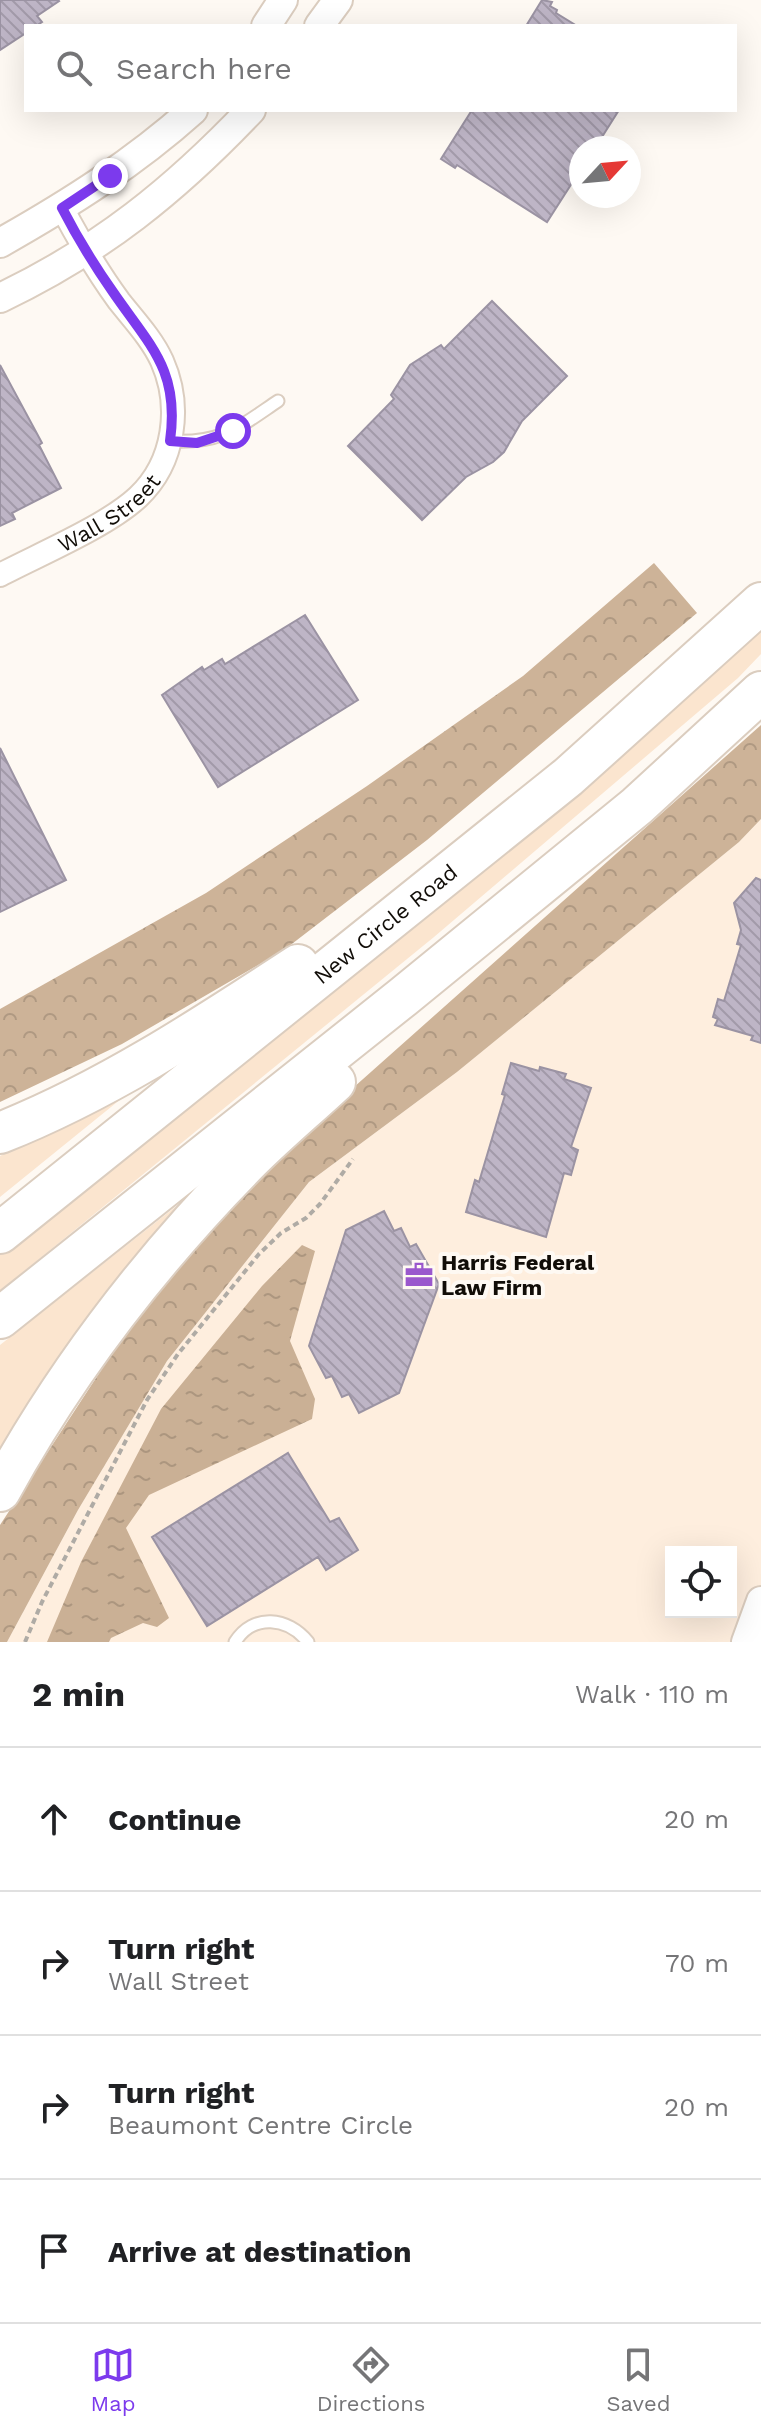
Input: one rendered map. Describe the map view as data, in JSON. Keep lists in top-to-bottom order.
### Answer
{
  "streets": {
    "highway": ["New Circle Road"],
    "street": ["Wall Street"]
  },
  "places": {
    "office": ["Harris Federal Law Firm"]
  },
  "north": "top right",
  "page": {
    "search": "Search here",
    "heading": ["2 min", "Walk · 110 m"],
    "list": [
      ["Continue", "20 m"],
      ["Turn right", "Wall Street", "70 m"],
      ["Turn right", "Beaumont Centre Circle", "20 m"],
      "Arrive at destination"
    ],
    "nav": ["Map", "Directions", "Saved"]
  }
}
